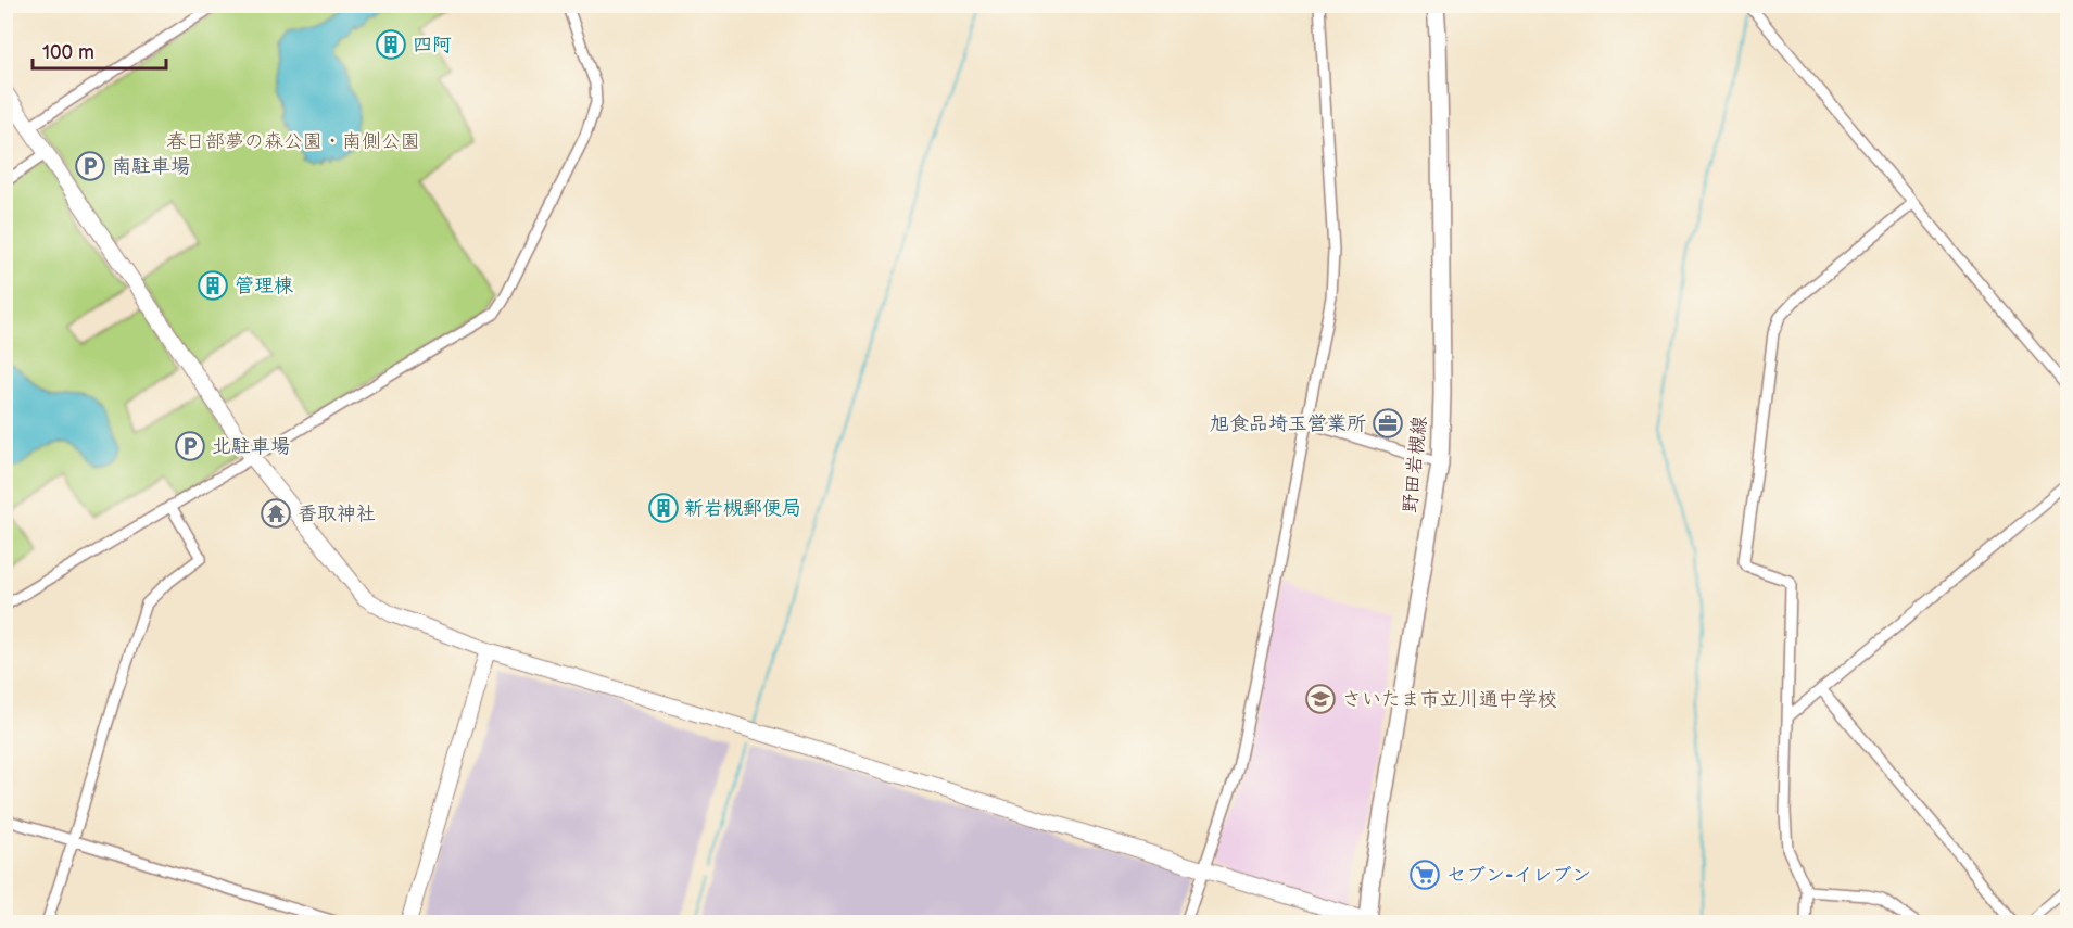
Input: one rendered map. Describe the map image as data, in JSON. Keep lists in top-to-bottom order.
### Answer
{
  "streets": {
    "main road": ["野田岩槻線"]
  },
  "parks": ["春日部夢の森公園・南側公園"],
  "places": {
    "building": ["四阿", "管理棟", "新岩槻郵便局"],
    "parking": ["南駐車場", "北駐車場"],
    "office": ["旭食品埼玉営業所"],
    "temple": ["香取神社"],
    "school or university": ["さいたま市立川通中学校"],
    "supermarket": ["セブン-イレブン"]
  },
  "scale_bar": "100 m"
}
